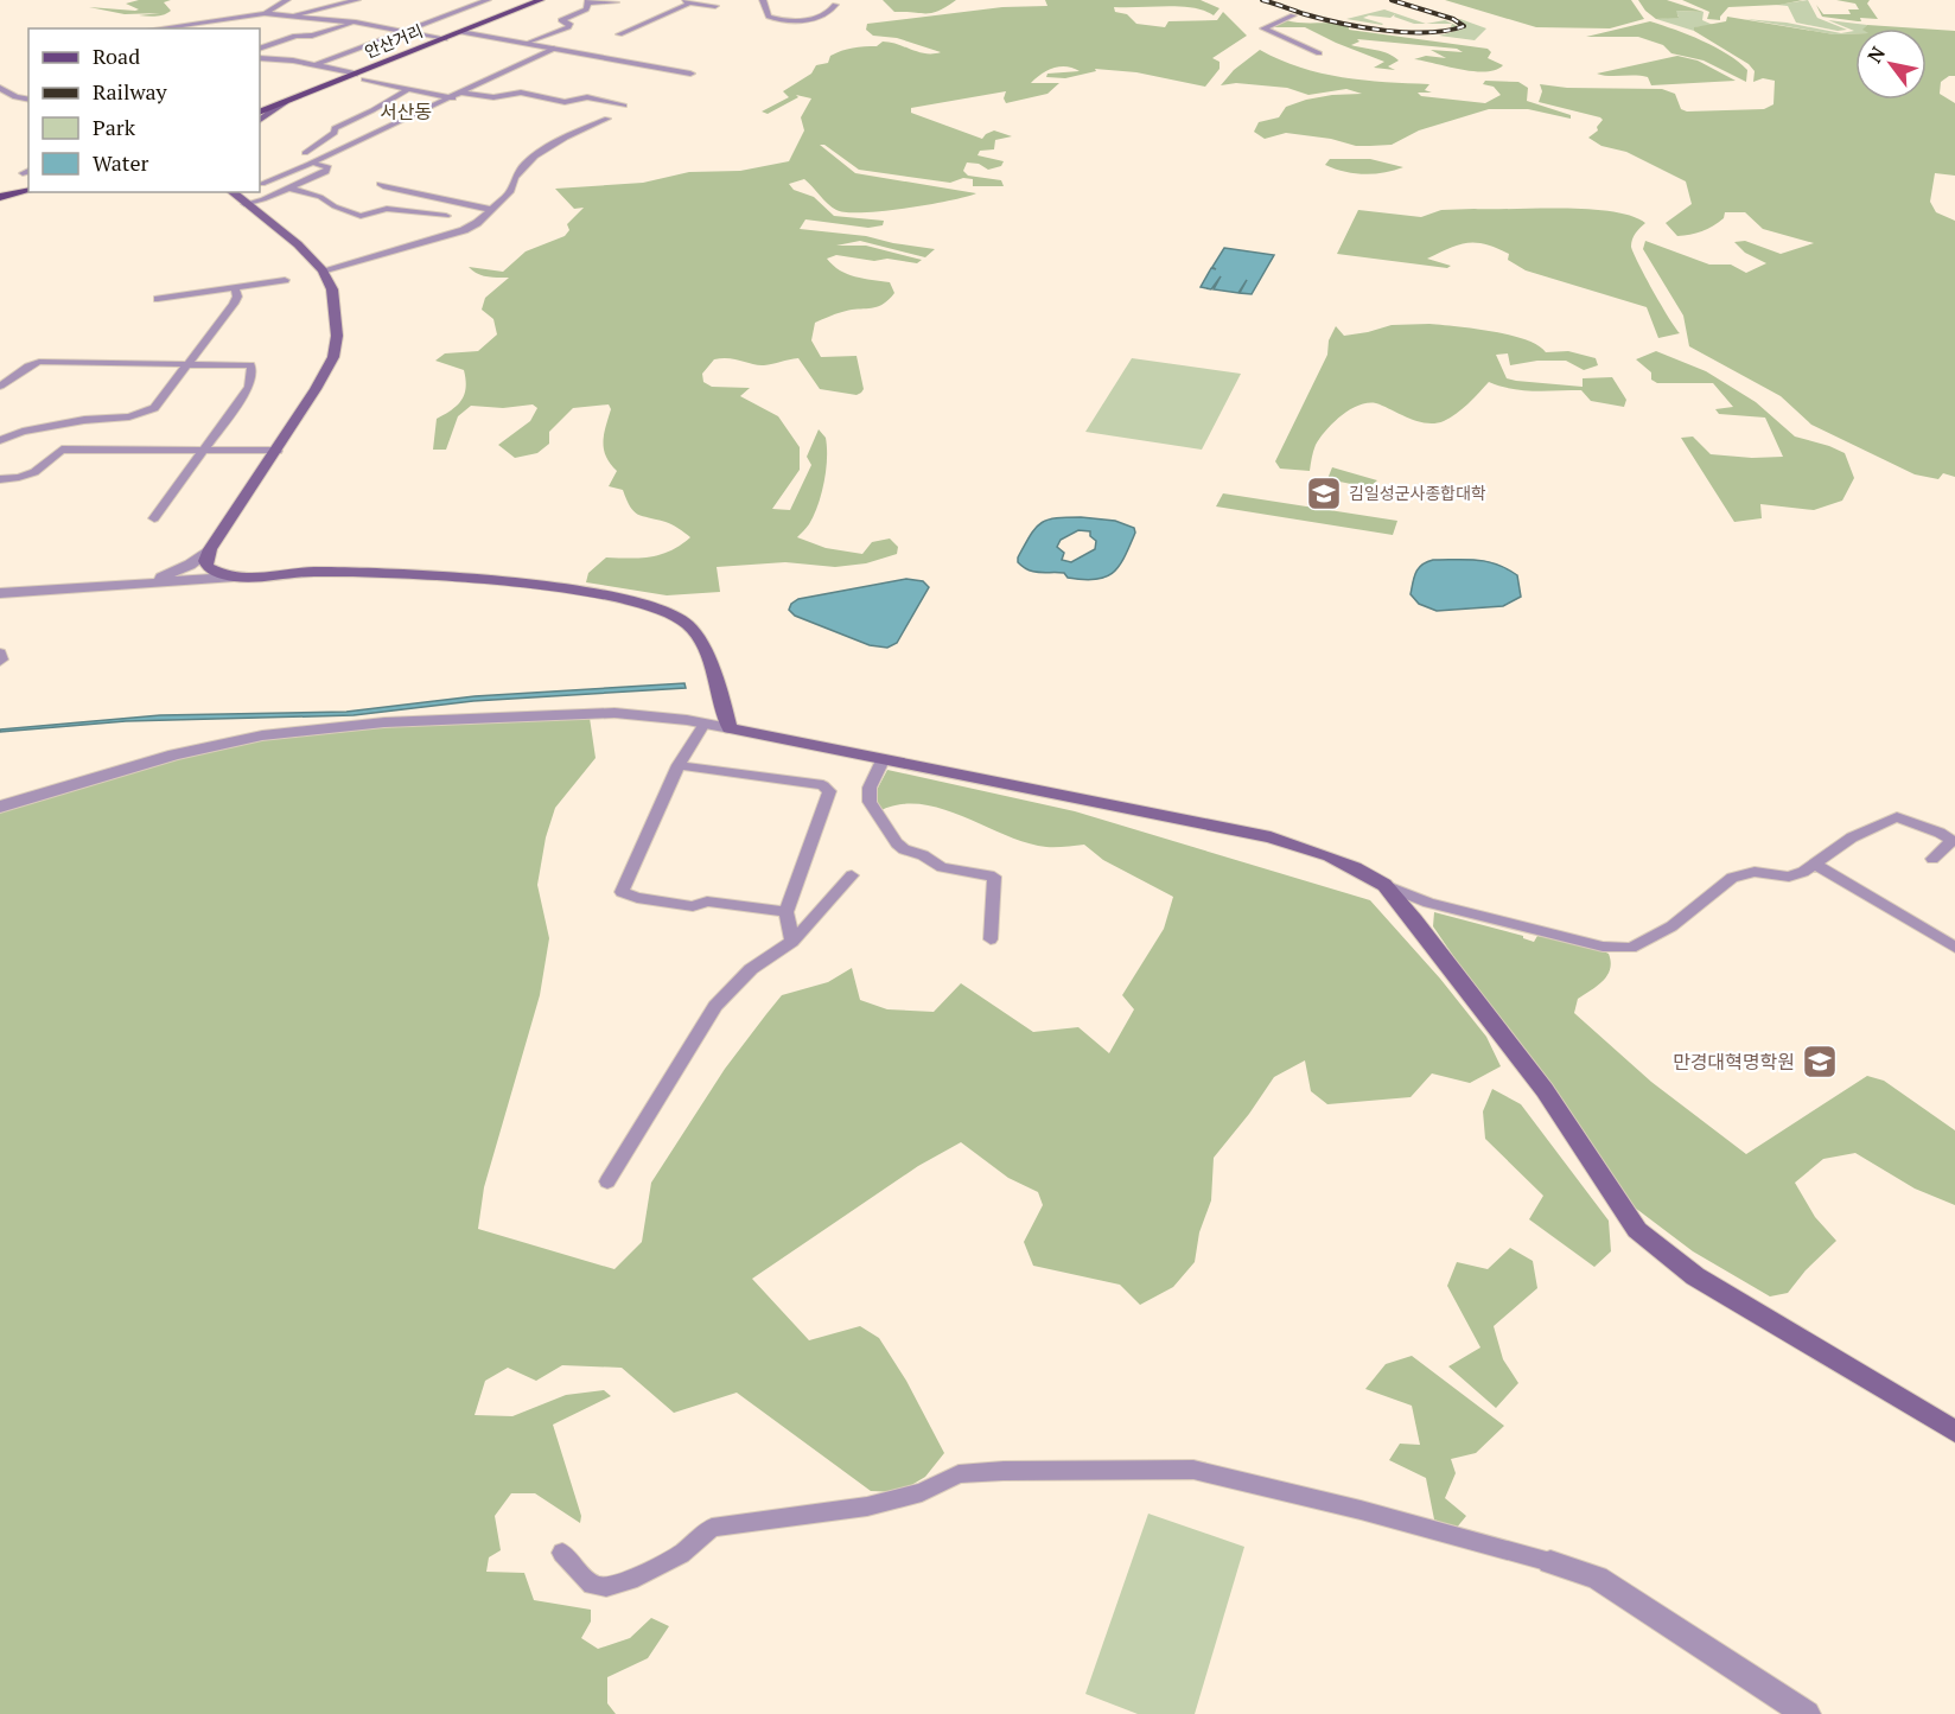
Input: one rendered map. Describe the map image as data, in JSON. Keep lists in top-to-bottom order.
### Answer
{
  "streets": {
    "main road": ["안산거리"]
  },
  "districts": ["서산동"],
  "places": {
    "school or university": ["김일성군사종합대학", "만경대혁명학원"]
  },
  "legend": [
    "Road",
    "Railway",
    "Park",
    "Water"
  ],
  "north": "top left"
}
